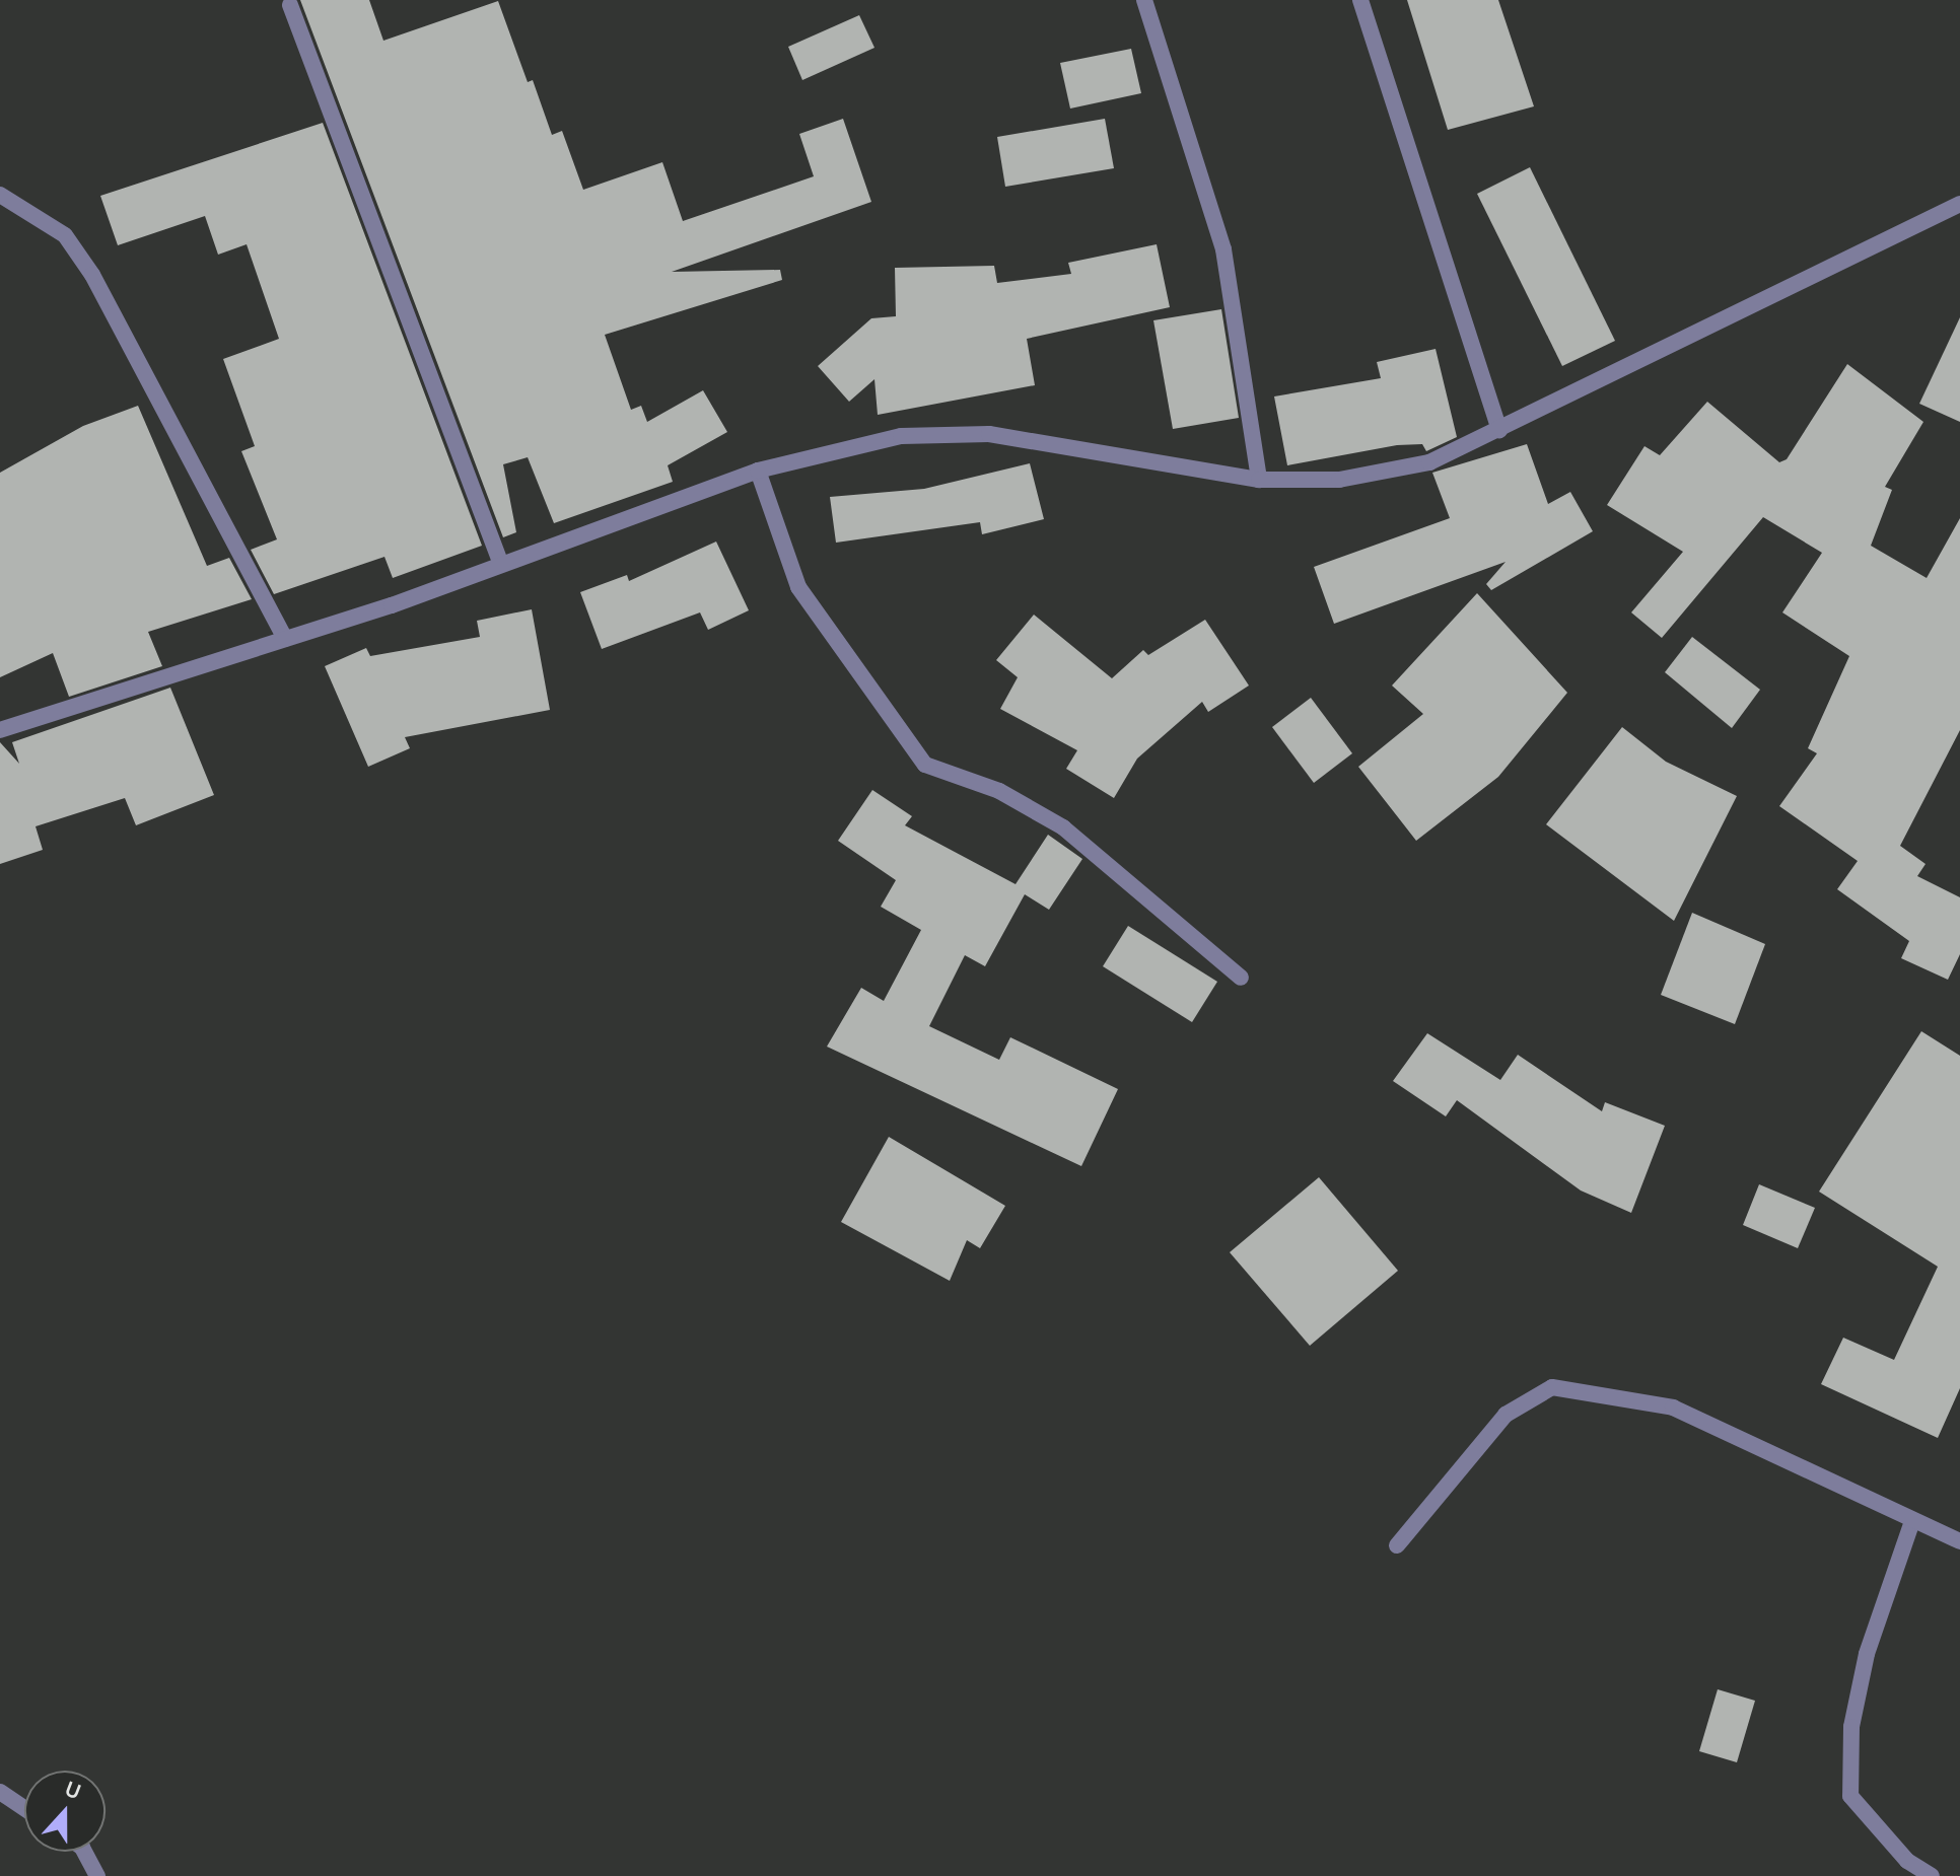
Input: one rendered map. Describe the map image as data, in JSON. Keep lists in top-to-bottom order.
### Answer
{
  "north": "top"
}
